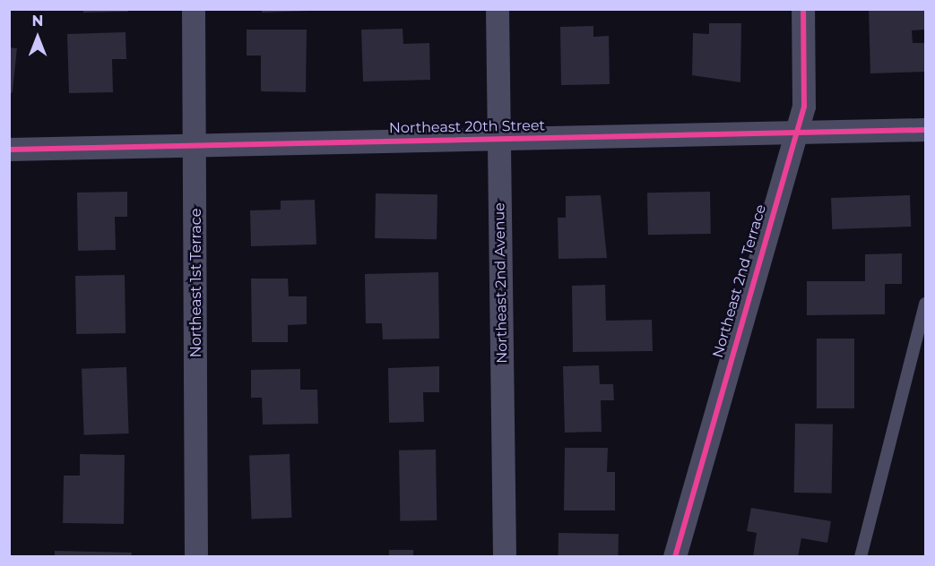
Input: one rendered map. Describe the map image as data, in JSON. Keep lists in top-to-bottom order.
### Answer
{
  "streets": {
    "street": [
      "Northeast 20th Street",
      "Northeast 2nd Terrace",
      "Northeast 1st Terrace",
      "Northeast 2nd Avenue"
    ]
  },
  "crossings": [
    ["Northeast 20th Street", "Northeast 2nd Terrace"],
    ["Northeast 20th Street", "Northeast 1st Terrace"],
    ["Northeast 20th Street", "Northeast 2nd Avenue"]
  ],
  "north": "top"
}
